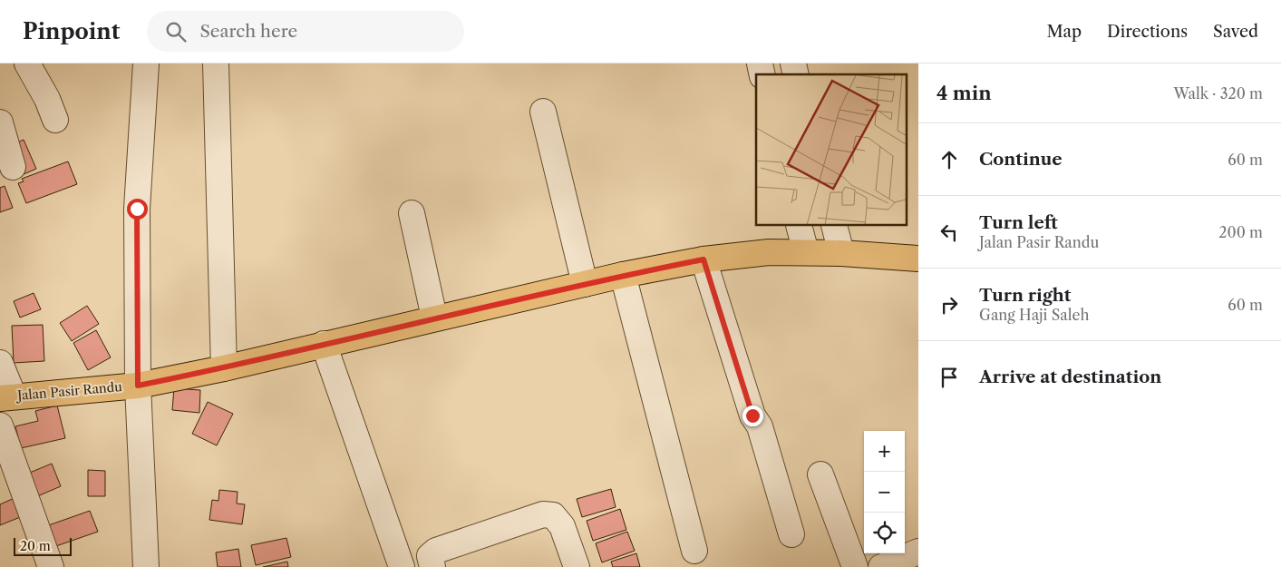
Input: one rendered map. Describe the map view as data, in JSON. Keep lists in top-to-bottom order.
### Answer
{
  "streets": {
    "main road": ["Jalan Pasir Randu"]
  },
  "scale_bar": "20 m",
  "page": {
    "header": "Pinpoint",
    "search": "Search here",
    "nav": ["Map", "Directions", "Saved"],
    "heading": ["4 min", "Walk · 320 m"],
    "list": [
      ["Continue", "60 m"],
      ["Turn left", "Jalan Pasir Randu", "200 m"],
      ["Turn right", "Gang Haji Saleh", "60 m"],
      "Arrive at destination"
    ],
    "map_buttons": ["+", "−"],
    "scale": "20 m"
  }
}
